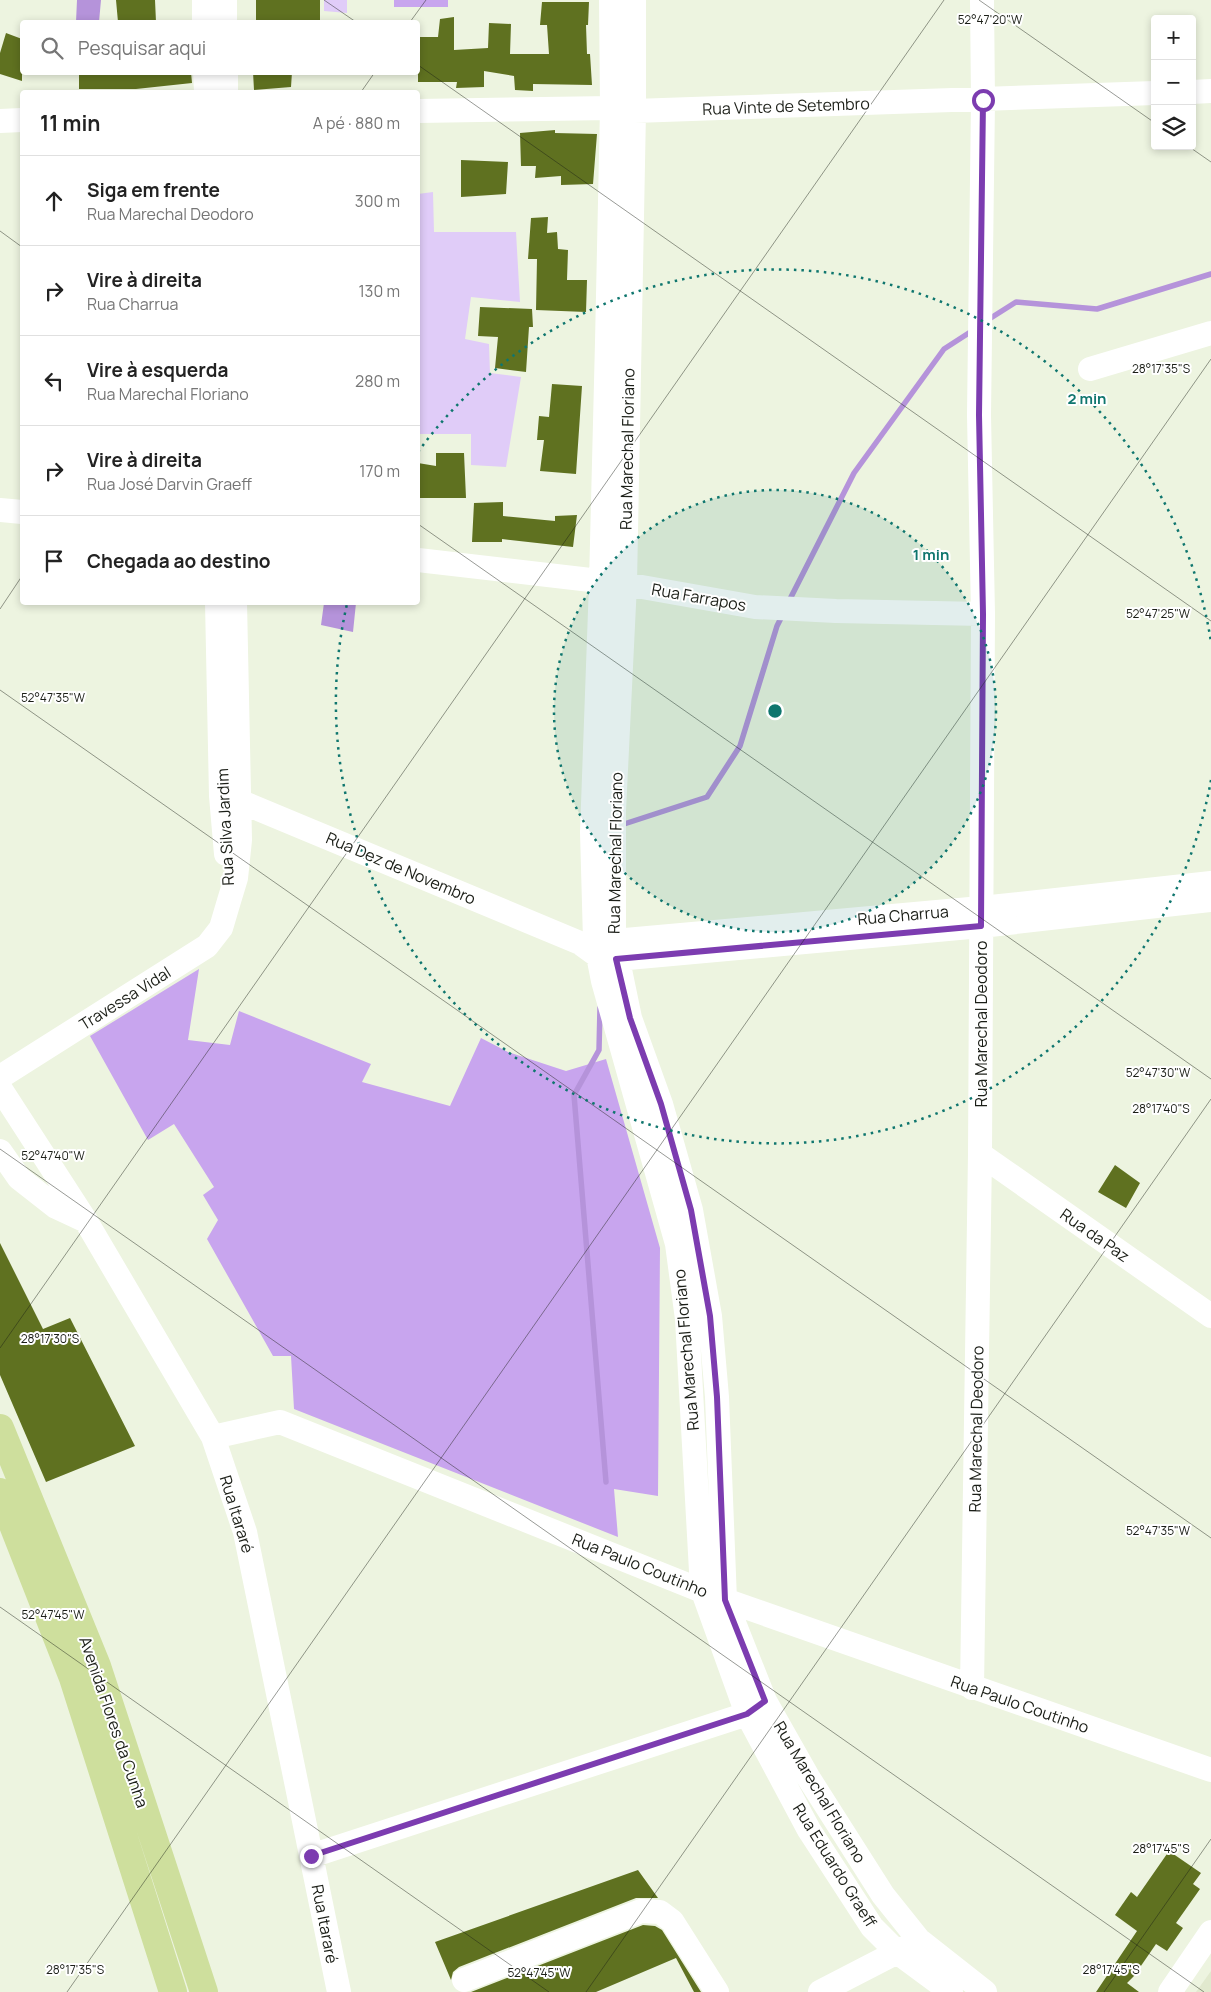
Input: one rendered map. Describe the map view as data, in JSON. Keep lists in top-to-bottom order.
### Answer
{
  "streets": {
    "main road": ["Avenida Flores da Cunha"],
    "street": [
      "Rua Vinte de Setembro",
      "Rua Marechal Floriano",
      "Rua Farrapos",
      "Rua Silva Jardim",
      "Rua Dez de Novembro",
      "Rua Charrua",
      "Travessa Vidal",
      "Rua Marechal Deodoro",
      "Rua da Paz",
      "Rua Itararé",
      "Rua Paulo Coutinho",
      "Rua Eduardo Graeff"
    ]
  },
  "crossings": [
    ["Rua Vinte de Setembro", "Rua Marechal Floriano"],
    ["Rua Vinte de Setembro", "Rua Marechal Deodoro"],
    ["Rua Marechal Floriano", "Rua Farrapos"],
    ["Rua Marechal Floriano", "Rua Dez de Novembro"],
    ["Rua Marechal Floriano", "Rua Charrua"],
    ["Rua Marechal Floriano", "Rua Paulo Coutinho"],
    ["Rua Marechal Floriano", "Rua Eduardo Graeff"],
    ["Rua Farrapos", "Rua Marechal Deodoro"],
    ["Rua Silva Jardim", "Rua Dez de Novembro"],
    ["Rua Silva Jardim", "Travessa Vidal"],
    ["Rua Dez de Novembro", "Rua Charrua"],
    ["Rua Charrua", "Rua Marechal Deodoro"],
    ["Rua Marechal Deodoro", "Rua da Paz"],
    ["Rua Marechal Deodoro", "Rua Paulo Coutinho"],
    ["Rua Itararé", "Rua Paulo Coutinho"]
  ],
  "page": {
    "map_buttons": ["+", "−"],
    "search": "Pesquisar aqui",
    "heading": ["11 min", "A pé · 880 m"],
    "list": [
      ["Siga em frente", "Rua Marechal Deodoro", "300 m"],
      ["Vire à direita", "Rua Charrua", "130 m"],
      ["Vire à esquerda", "Rua Marechal Floriano", "280 m"],
      ["Vire à direita", "Rua José Darvin Graeff", "170 m"],
      "Chegada ao destino"
    ]
  },
  "coordinates": [
    "52°47'20\"W",
    "28°17'35\"S",
    "52°47'25\"W",
    "52°47'35\"W",
    "52°47'30\"W",
    "28°17'40\"S",
    "52°47'40\"W",
    "28°17'30\"S",
    "52°47'45\"W",
    "28°17'45\"S"
  ],
  "rings": ["2 min", "1 min"]
}
